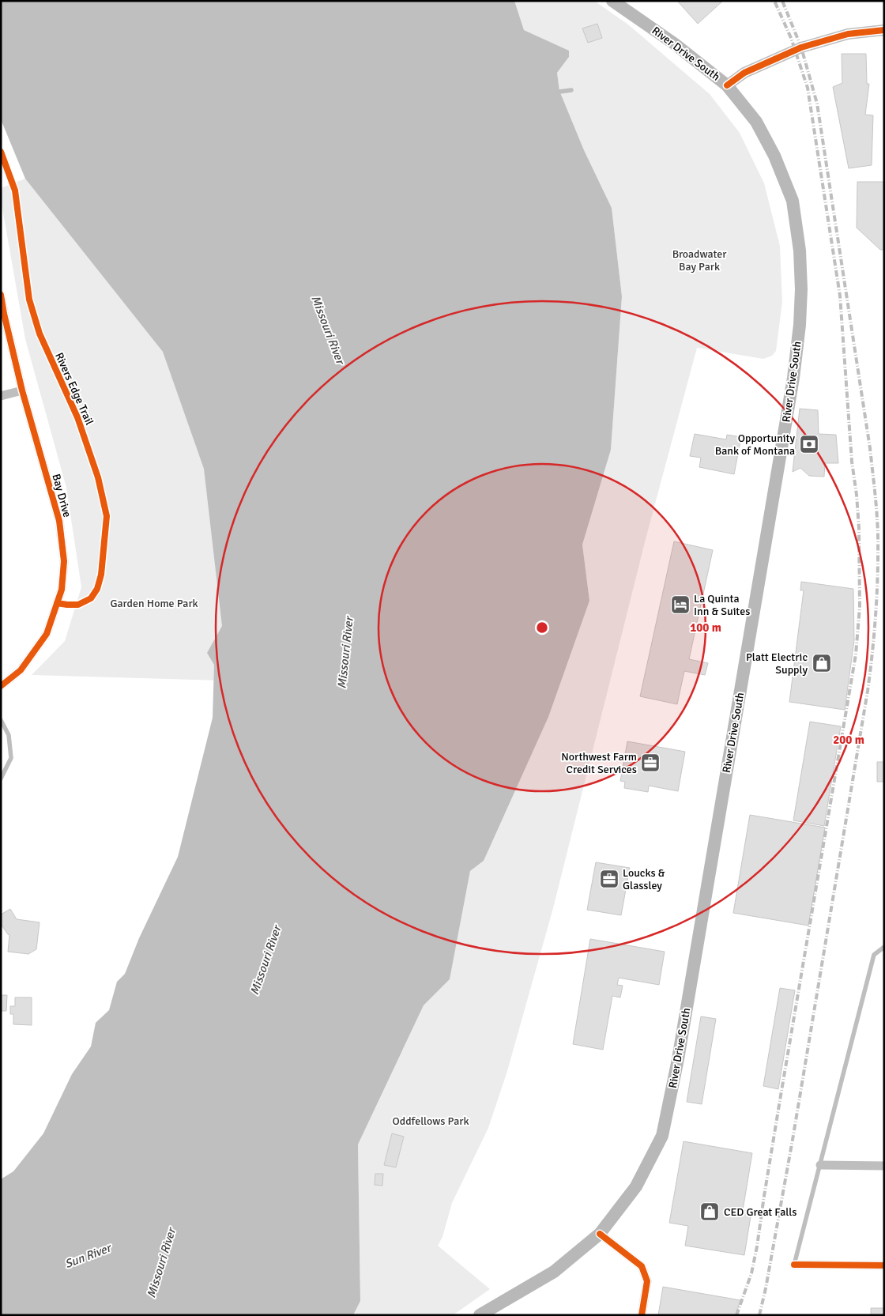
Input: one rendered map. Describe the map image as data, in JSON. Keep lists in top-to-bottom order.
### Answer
{
  "streets": {
    "main road": ["River Drive South"],
    "street": ["Bay Drive"],
    "cycle path": ["Rivers Edge Trail"]
  },
  "water": ["Missouri River", "Sun River"],
  "parks": ["Broadwater Bay Park", "Garden Home Park", "Oddfellows Park"],
  "places": {
    "bank": ["Opportunity Bank of Montana"],
    "hotel": ["La Quinta Inn & Suites"],
    "shop": ["Platt Electric Supply", "CED Great Falls"],
    "office": ["Northwest Farm Credit Services", "Loucks & Glassley"]
  },
  "rings": ["100 m", "200 m"]
}
